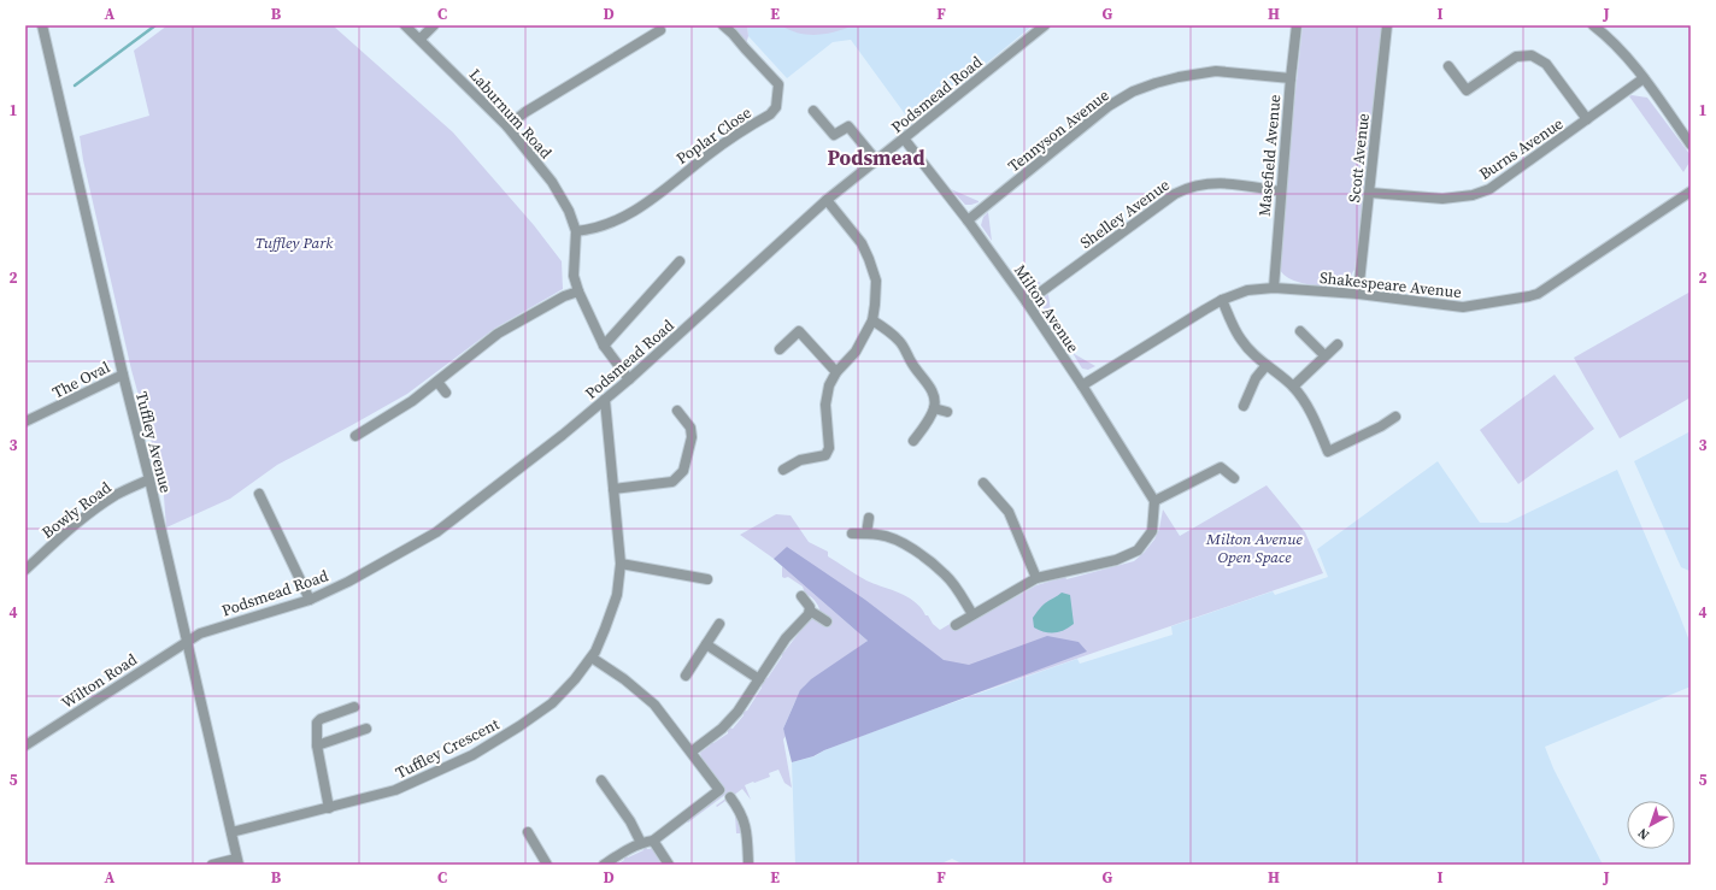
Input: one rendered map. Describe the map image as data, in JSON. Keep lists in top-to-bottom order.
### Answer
{
  "streets": {
    "street": [
      "Podsmead Road",
      "Laburnum Road",
      "Tennyson Avenue",
      "Poplar Close",
      "Burns Avenue",
      "Masefield Avenue",
      "Scott Avenue",
      "Shelley Avenue",
      "Shakespeare Avenue",
      "Milton Avenue",
      "The Oval",
      "Tuffley Avenue",
      "Bowly Road",
      "Wilton Road",
      "Tuffley Crescent"
    ]
  },
  "crossings": [
    ["Podsmead Road", "Laburnum Road"],
    ["Podsmead Road", "Milton Avenue"],
    ["Podsmead Road", "Tuffley Avenue"],
    ["Podsmead Road", "Wilton Road"],
    ["Podsmead Road", "Tuffley Crescent"],
    ["Laburnum Road", "Poplar Close"],
    ["Tennyson Avenue", "Masefield Avenue"],
    ["Tennyson Avenue", "Milton Avenue"],
    ["Burns Avenue", "Scott Avenue"],
    ["Masefield Avenue", "Shelley Avenue"],
    ["Masefield Avenue", "Shakespeare Avenue"],
    ["Scott Avenue", "Shakespeare Avenue"],
    ["Shelley Avenue", "Milton Avenue"],
    ["Shakespeare Avenue", "Milton Avenue"],
    ["The Oval", "Tuffley Avenue"],
    ["Tuffley Avenue", "Bowly Road"],
    ["Tuffley Avenue", "Wilton Road"],
    ["Tuffley Avenue", "Tuffley Crescent"]
  ],
  "districts": ["Podsmead"],
  "parks": ["Tuffley Park", "Milton Avenue Open Space"],
  "north": "bottom left",
  "grid": {
    "columns": [
      "A",
      "B",
      "C",
      "D",
      "E",
      "F",
      "G",
      "H",
      "I",
      "J"
    ],
    "rows": [
      "1",
      "2",
      "3",
      "4",
      "5"
    ]
  }
}
